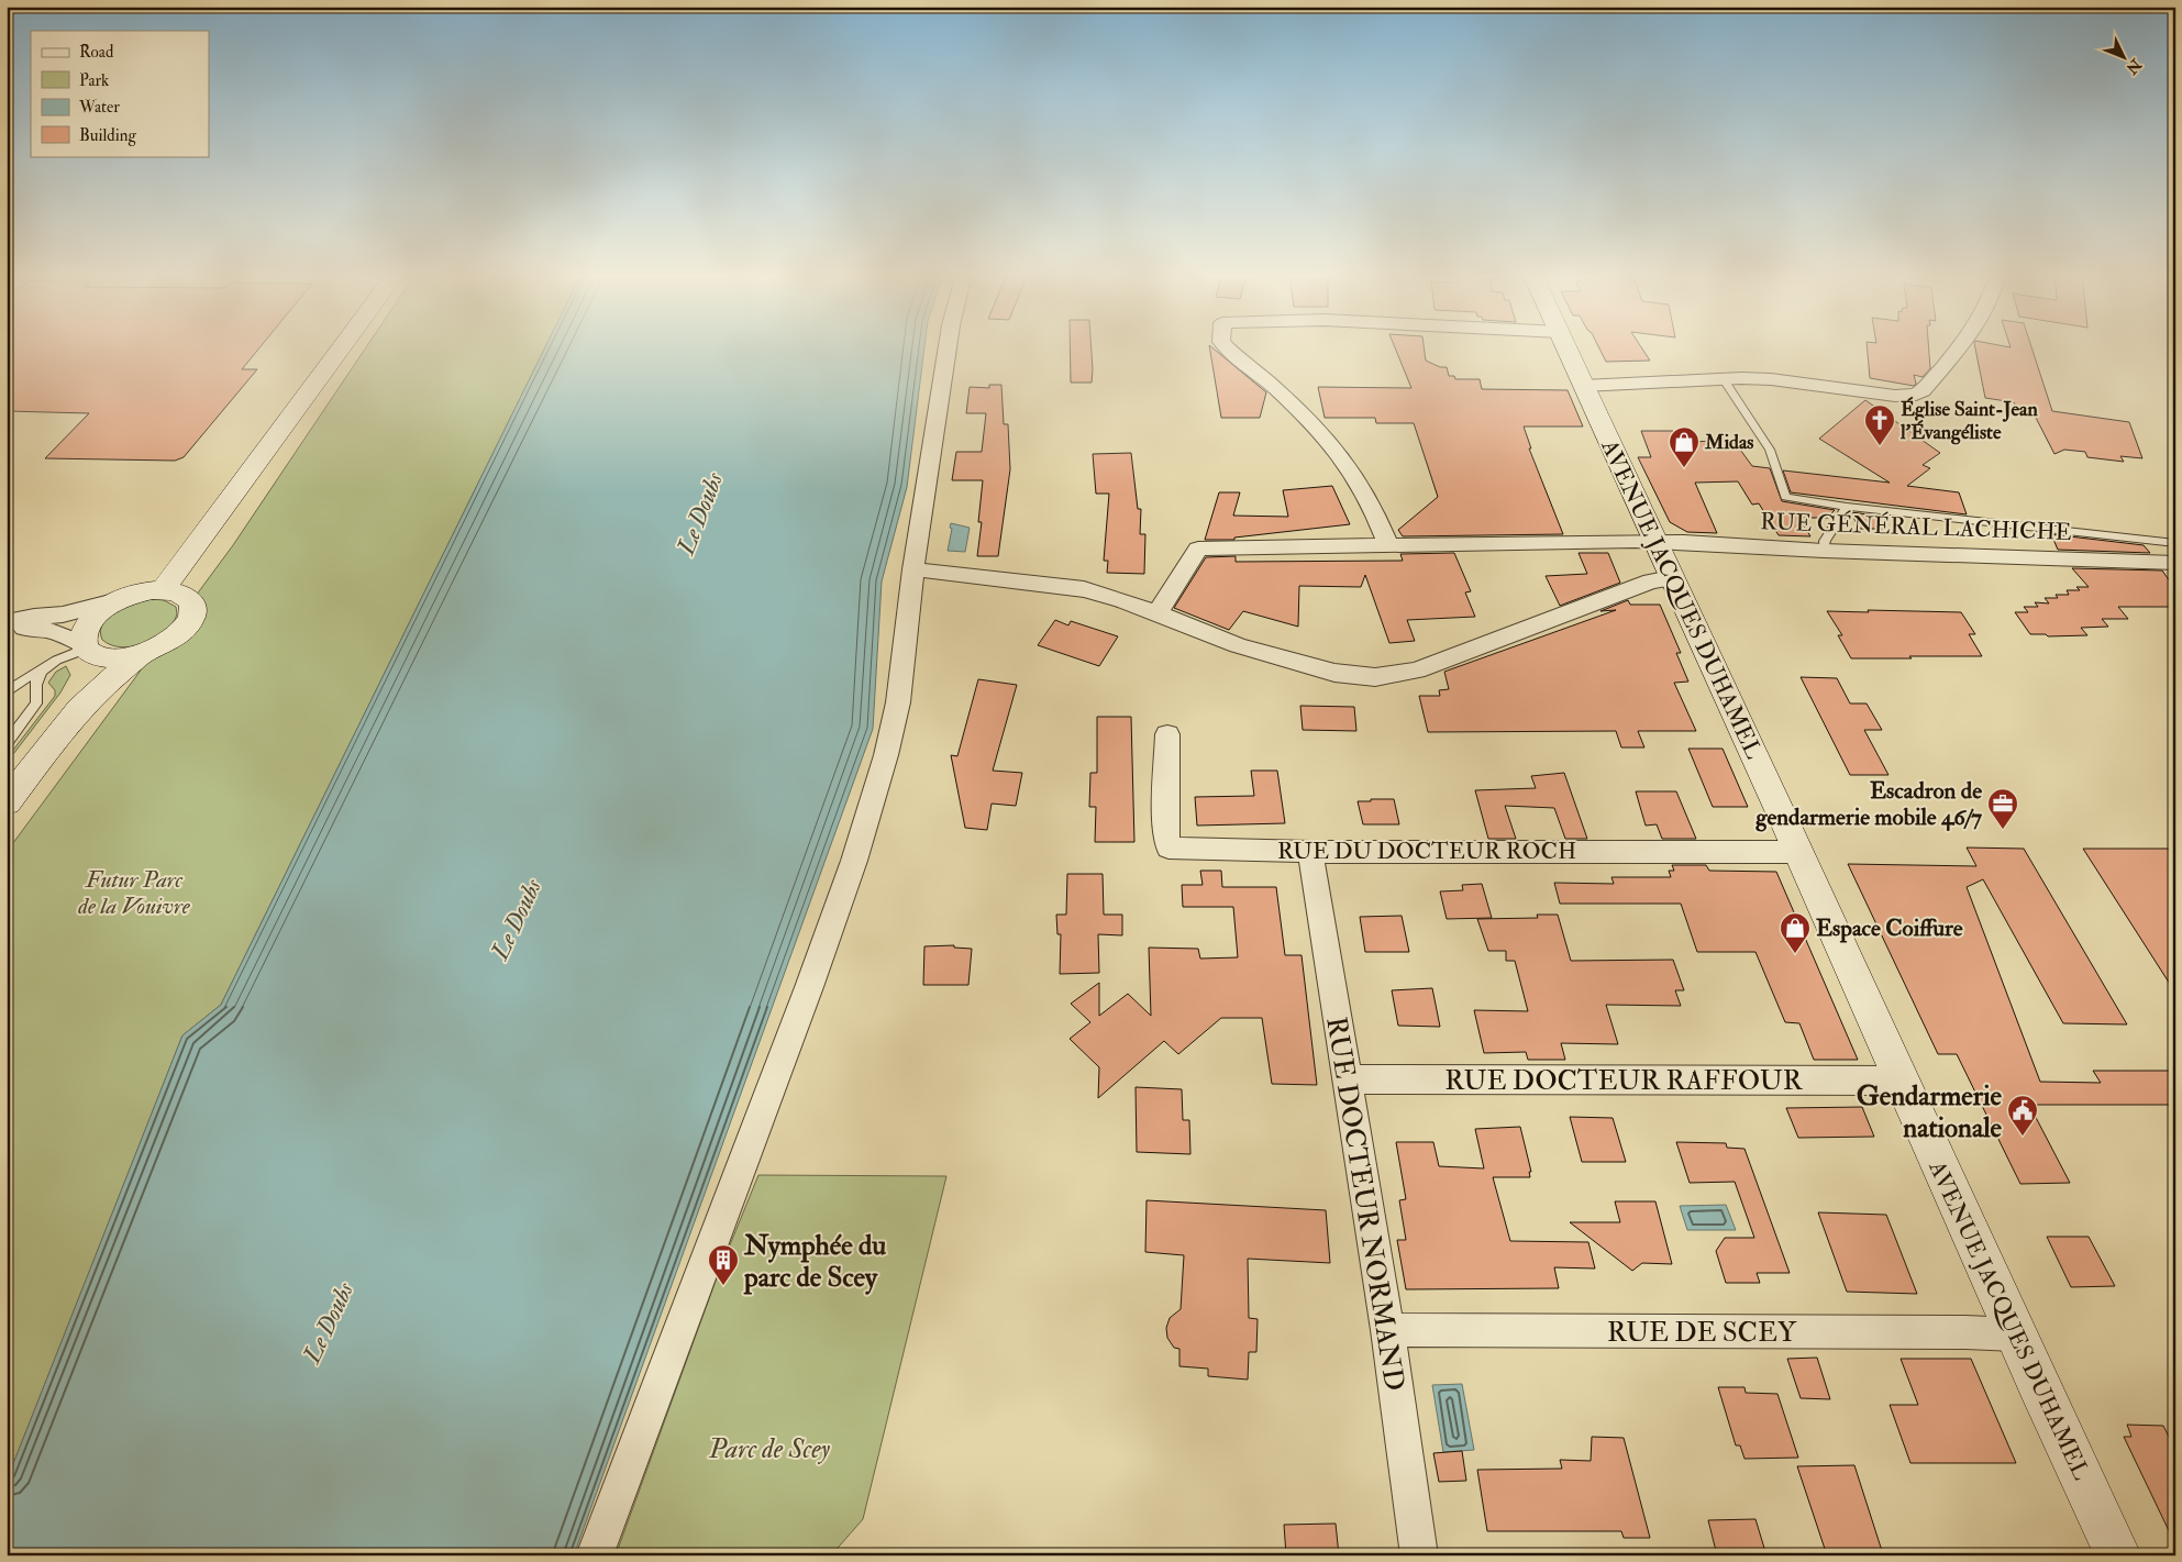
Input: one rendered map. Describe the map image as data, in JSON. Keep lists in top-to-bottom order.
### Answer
{
  "streets": {
    "main road": ["AVENUE JACQUES DUHAMEL"],
    "street": [
      "RUE GÉNÉRAL LACHICHE",
      "RUE DU DOCTEUR ROCH",
      "RUE DOCTEUR RAFFOUR",
      "RUE DOCTEUR NORMAND",
      "RUE DE SCEY"
    ]
  },
  "crossings": [
    ["RUE GÉNÉRAL LACHICHE", "AVENUE JACQUES DUHAMEL"],
    ["AVENUE JACQUES DUHAMEL", "RUE DU DOCTEUR ROCH"],
    ["AVENUE JACQUES DUHAMEL", "RUE DOCTEUR RAFFOUR"],
    ["AVENUE JACQUES DUHAMEL", "RUE DE SCEY"],
    ["RUE DU DOCTEUR ROCH", "RUE DOCTEUR NORMAND"],
    ["RUE DOCTEUR RAFFOUR", "RUE DOCTEUR NORMAND"],
    ["RUE DOCTEUR NORMAND", "RUE DE SCEY"]
  ],
  "water": ["Le Doubs"],
  "parks": ["Futur Parc de la Vouivre", "Parc de Scey"],
  "places": {
    "church": ["Église Saint-Jean l'Évangéliste"],
    "shop": ["Midas", "Espace Coiffure"],
    "office": ["Escadron de gendarmerie mobile 46/7"],
    "public building": ["Gendarmerie nationale"],
    "building": ["Nymphée du parc de Scey"]
  },
  "legend": [
    "Road",
    "Park",
    "Water",
    "Building"
  ],
  "north": "bottom right"
}
